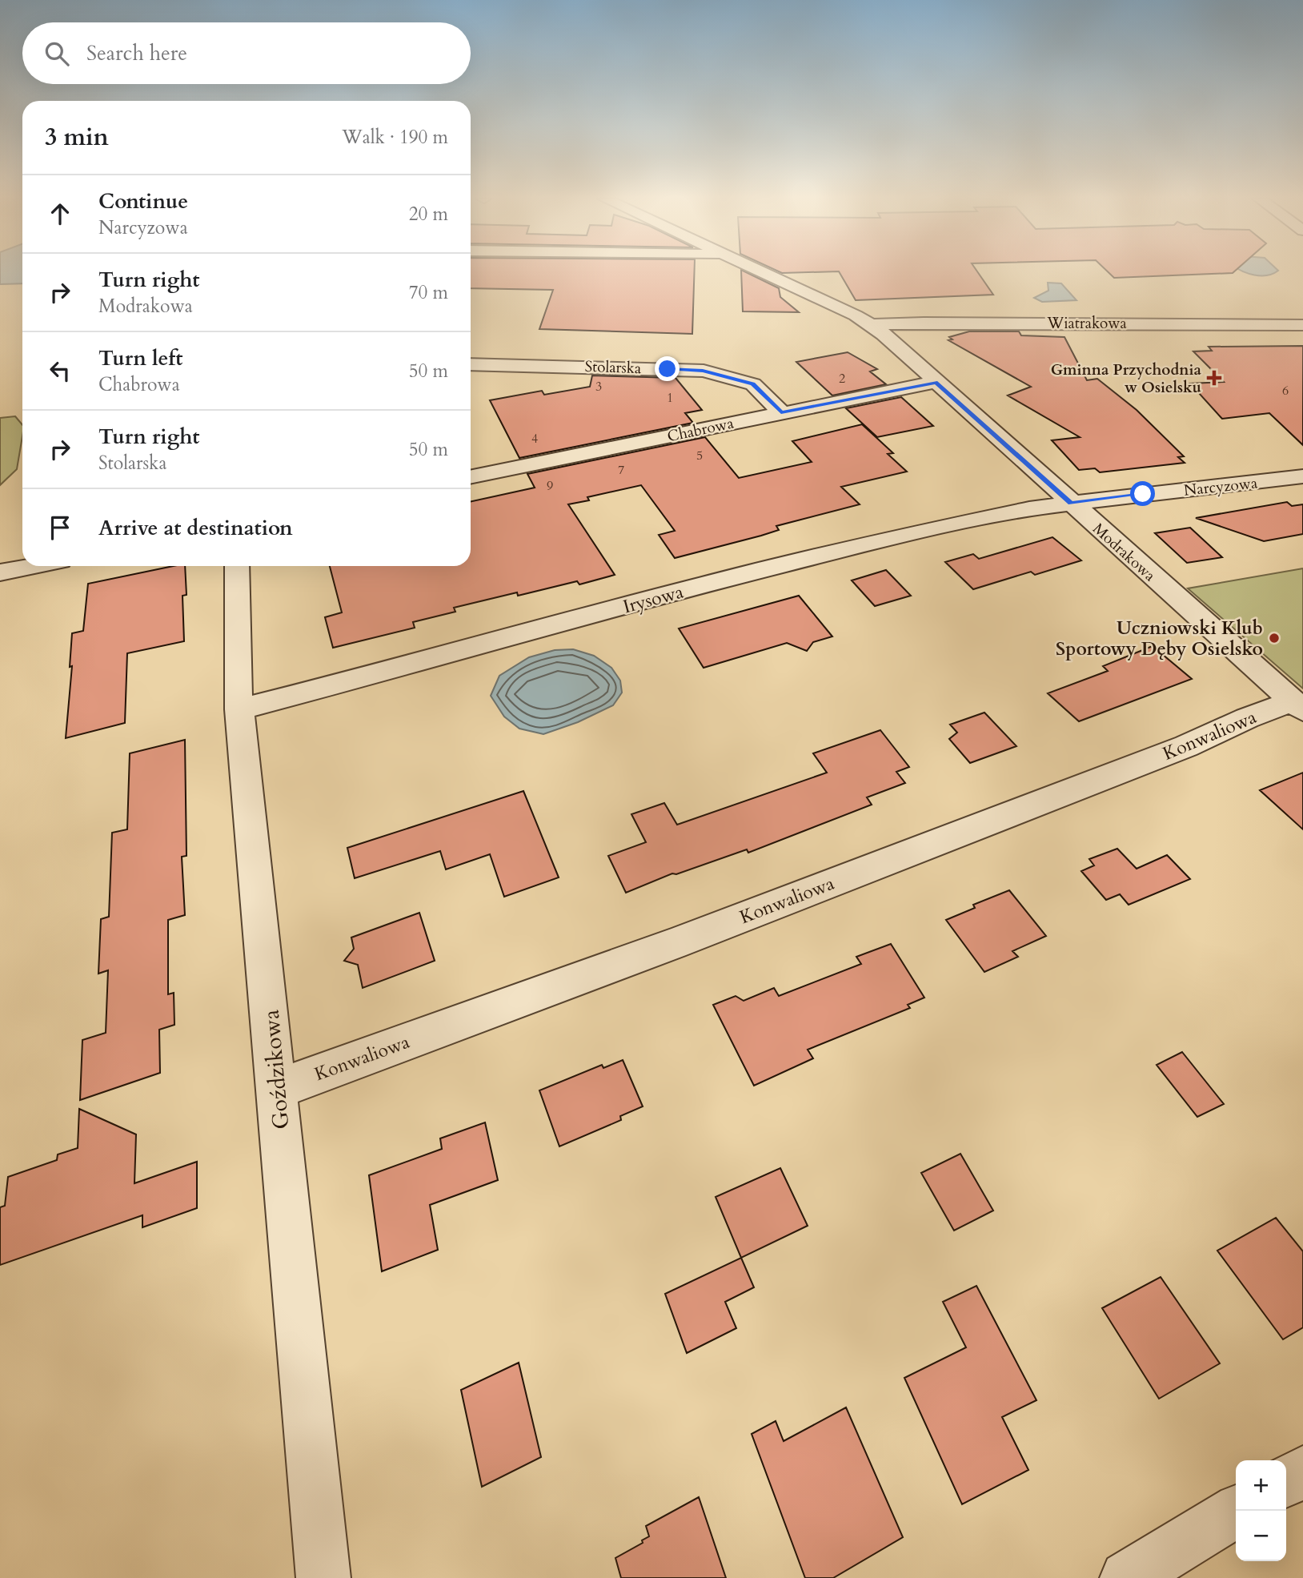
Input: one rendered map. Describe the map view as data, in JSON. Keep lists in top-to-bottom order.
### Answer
{
  "streets": {
    "street": [
      "Wiatrakowa",
      "Stolarska",
      "Chabrowa",
      "Narcyzowa",
      "Modrakowa",
      "Irysowa",
      "Konwaliowa",
      "Goździkowa"
    ]
  },
  "crossings": [
    ["Wiatrakowa", "Modrakowa"],
    ["Stolarska", "Chabrowa"],
    ["Chabrowa", "Modrakowa"],
    ["Narcyzowa", "Modrakowa"],
    ["Narcyzowa", "Irysowa"],
    ["Modrakowa", "Irysowa"],
    ["Modrakowa", "Konwaliowa"],
    ["Irysowa", "Goździkowa"],
    ["Konwaliowa", "Goździkowa"]
  ],
  "places": {
    "health": ["Gminna Przychodnia w Osielsku"],
    "other": ["Uczniowski Klub Sportowy Dęby Osielsko"]
  },
  "house_numbers": [
    "2",
    "3",
    "6",
    "1",
    "4",
    "5",
    "7",
    "9"
  ],
  "page": {
    "search": "Search here",
    "heading": ["3 min", "Walk · 190 m"],
    "list": [
      ["Continue", "Narcyzowa", "20 m"],
      ["Turn right", "Modrakowa", "70 m"],
      ["Turn left", "Chabrowa", "50 m"],
      ["Turn right", "Stolarska", "50 m"],
      "Arrive at destination"
    ],
    "map_buttons": ["+", "−"]
  }
}
